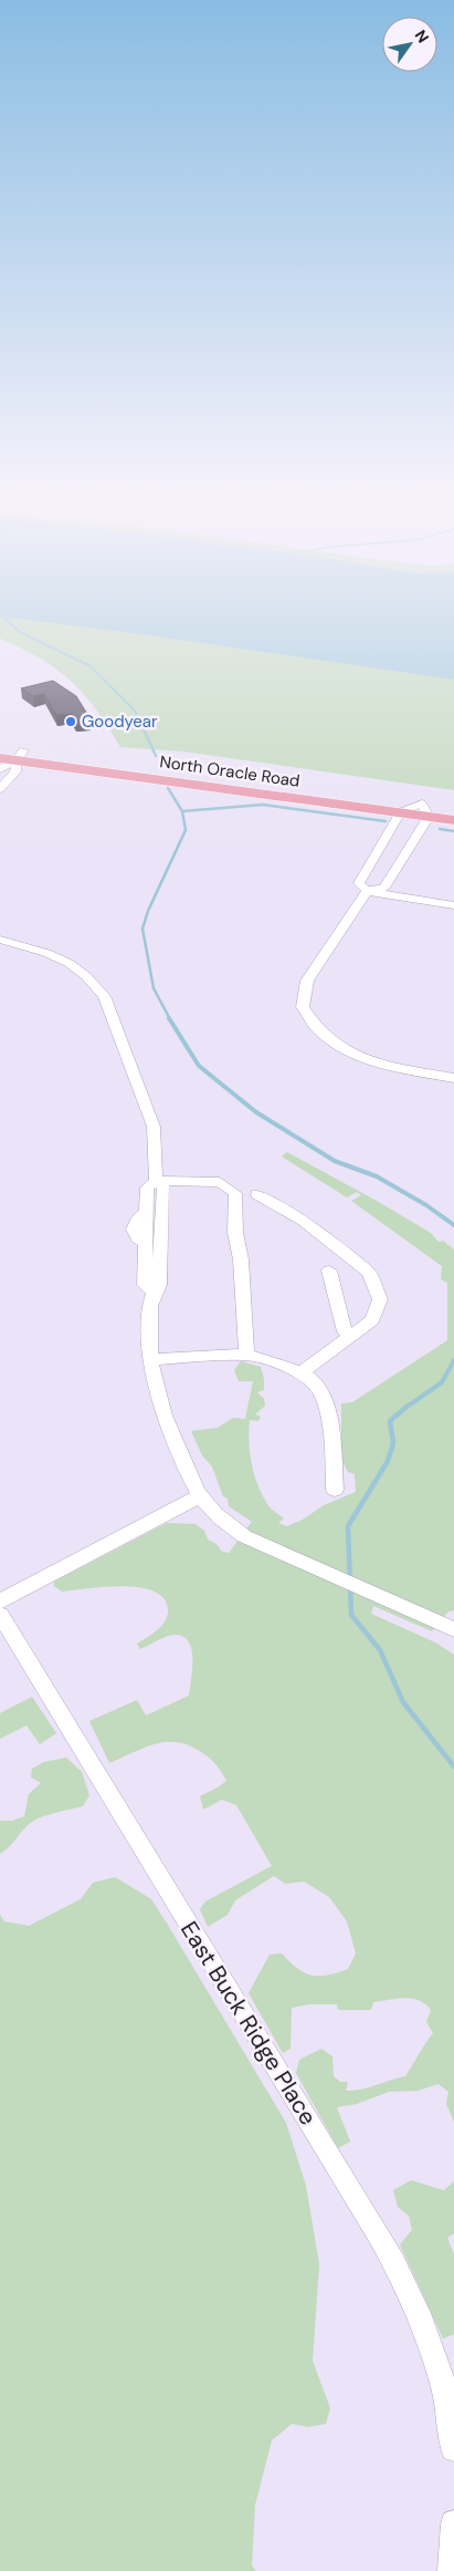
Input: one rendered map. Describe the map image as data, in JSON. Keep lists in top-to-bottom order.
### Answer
{
  "streets": {
    "highway": ["North Oracle Road"],
    "street": ["East Buck Ridge Place"]
  },
  "places": ["Goodyear"],
  "north": "top right"
}
